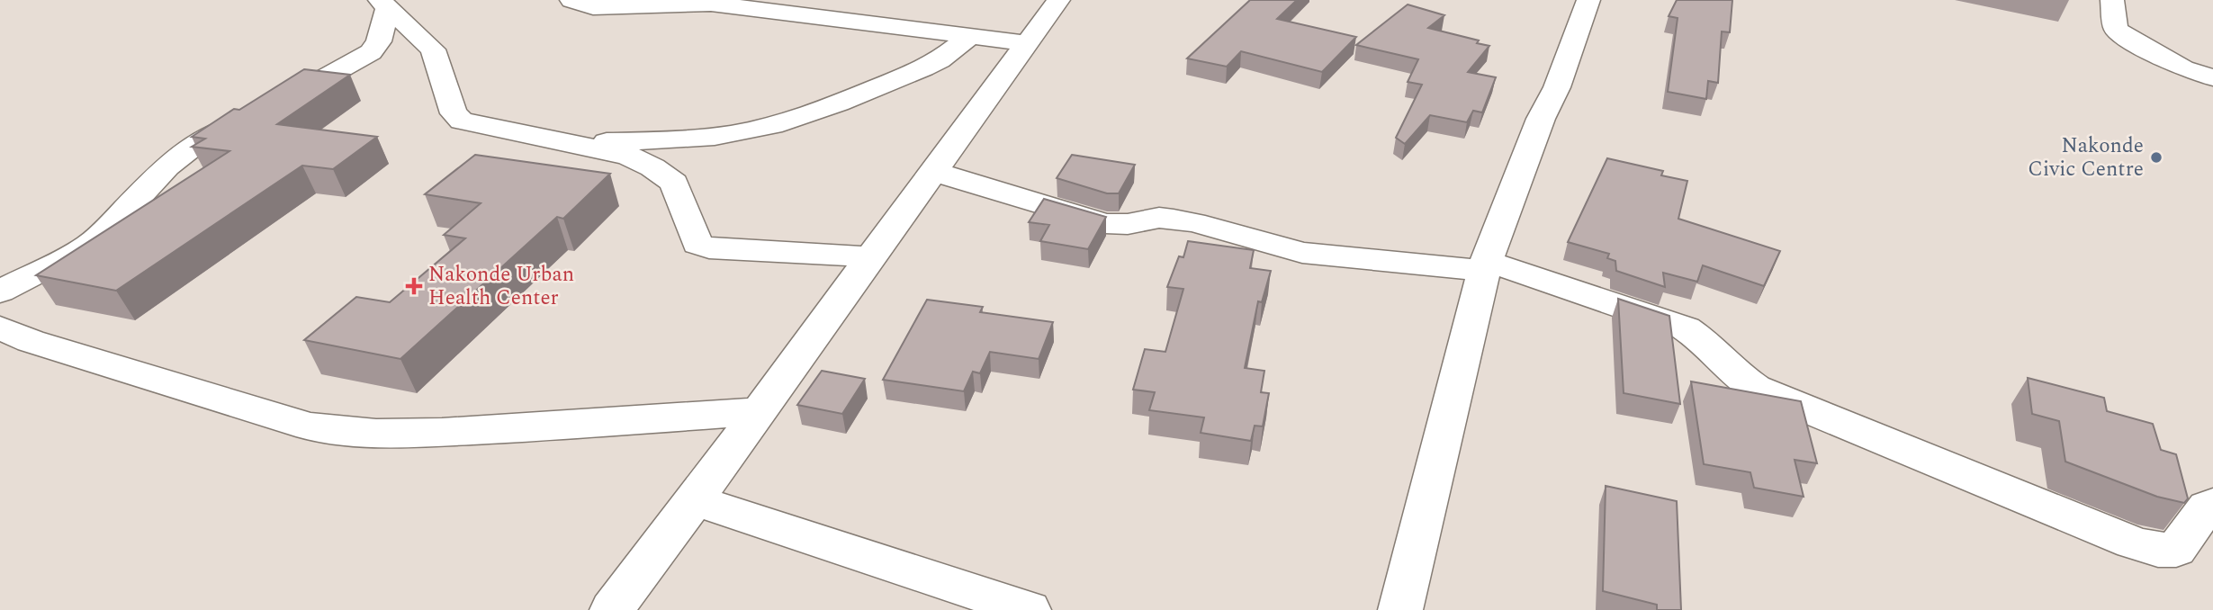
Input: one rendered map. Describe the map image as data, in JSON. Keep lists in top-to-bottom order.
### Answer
{
  "places": {
    "other": ["Nakonde Civic Centre"],
    "health": ["Nakonde Urban Health Center"]
  }
}
